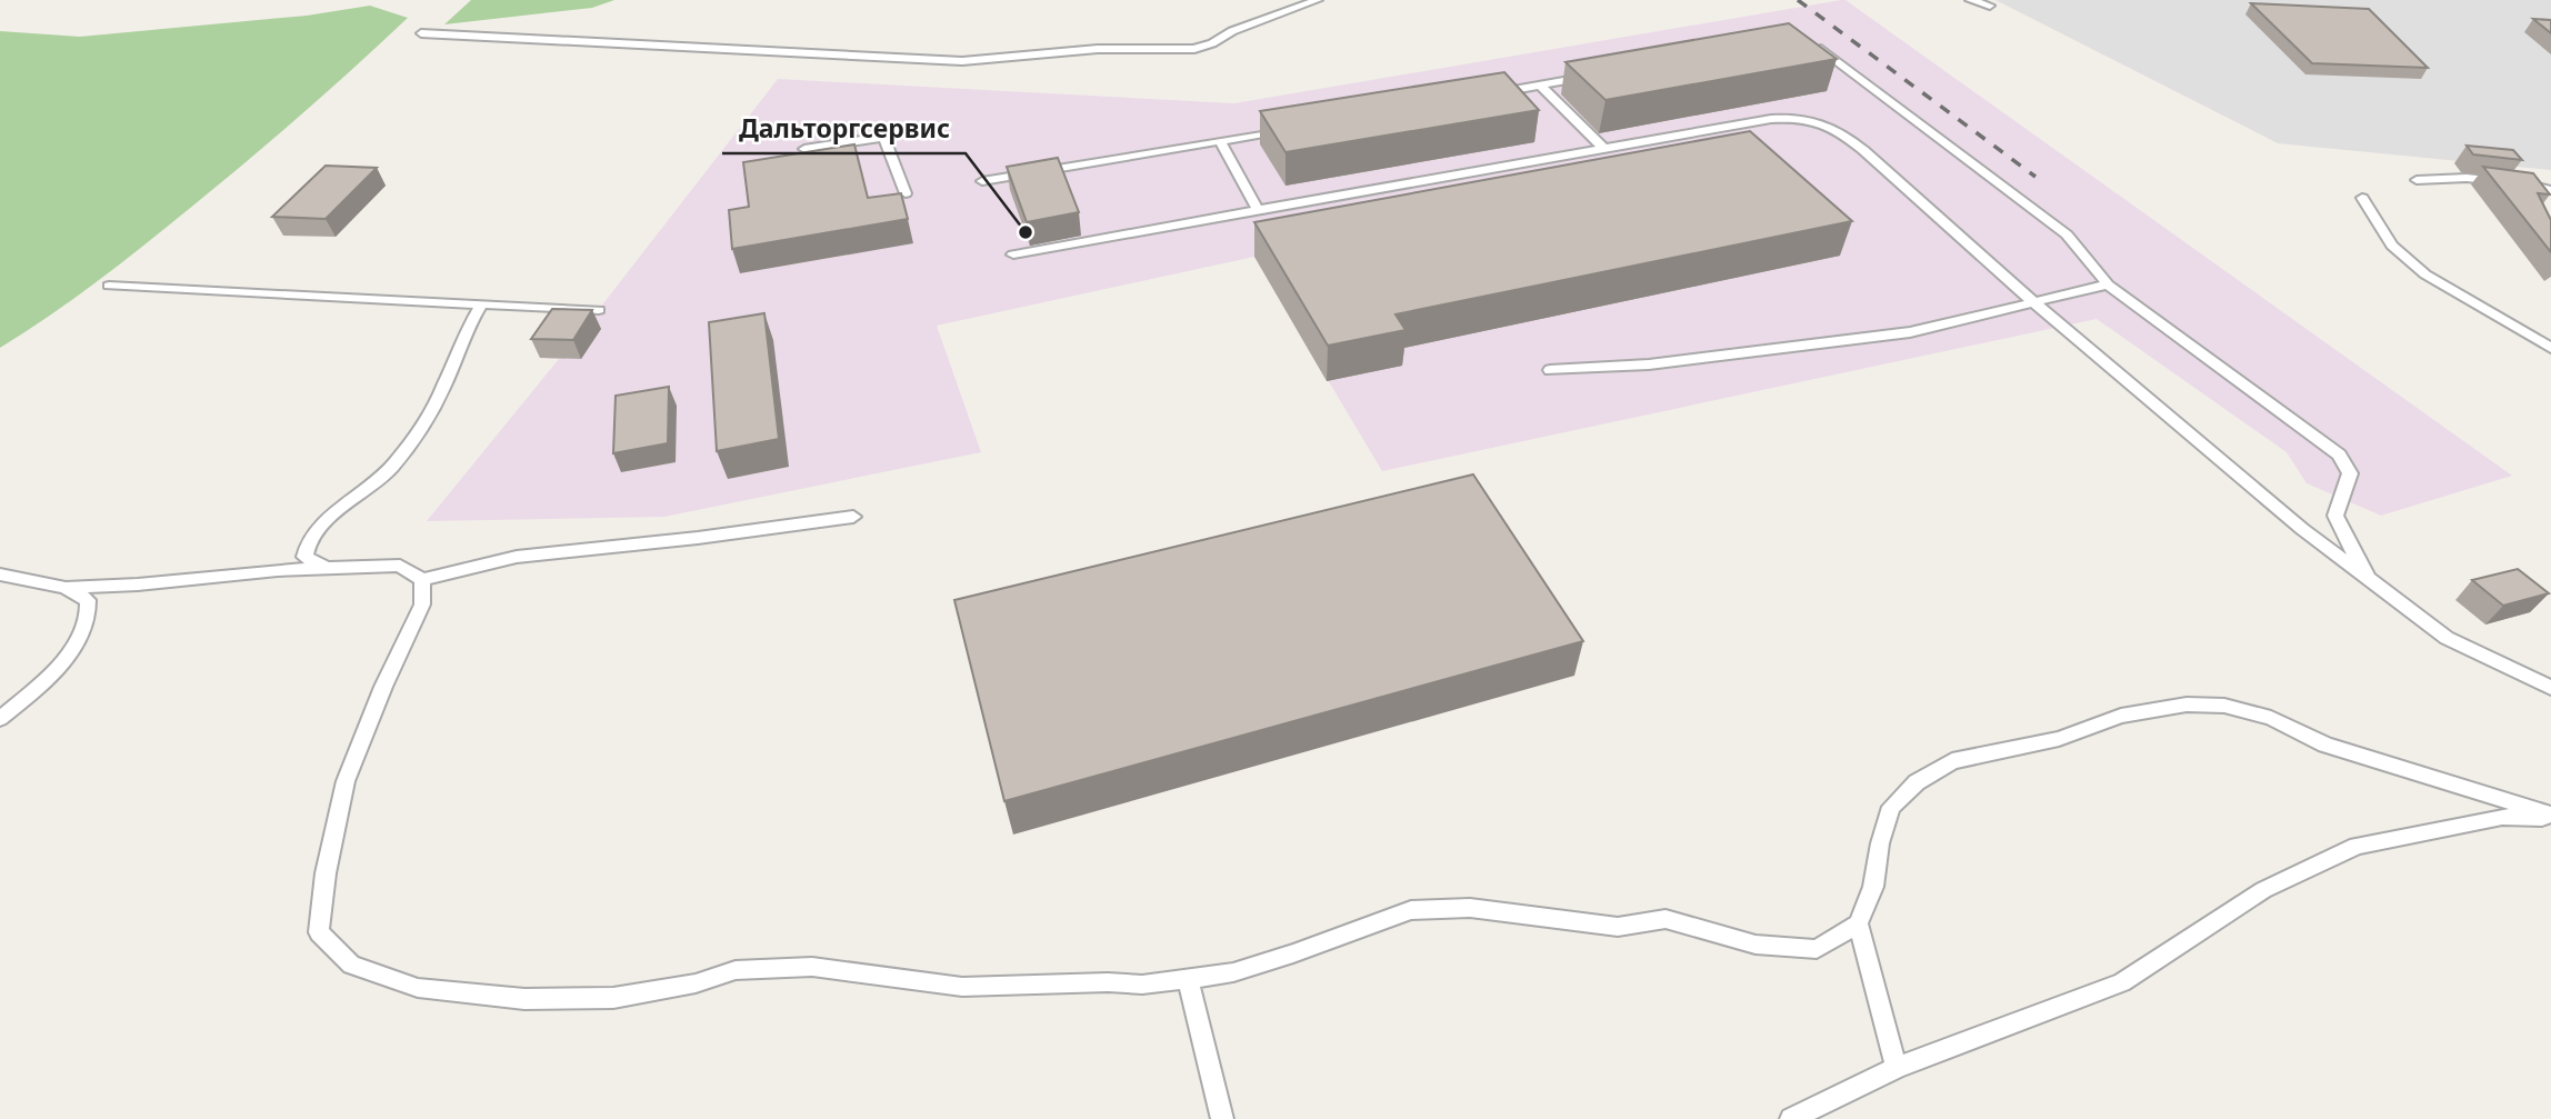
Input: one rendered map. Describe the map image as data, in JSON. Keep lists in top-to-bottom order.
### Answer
{
  "places": ["Дальторгсервис"]
}
